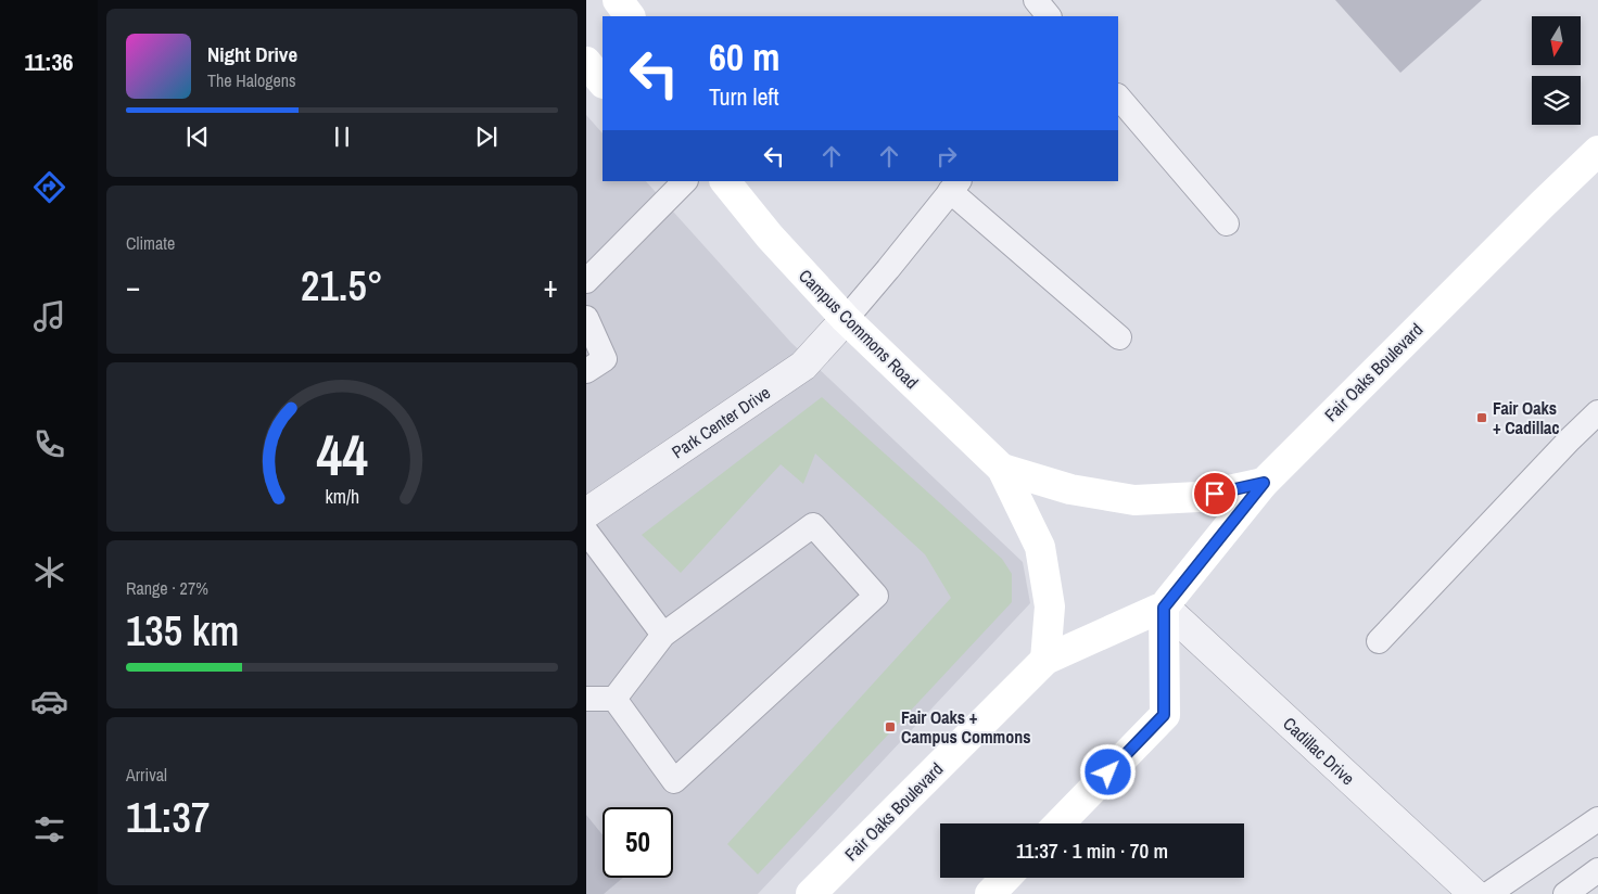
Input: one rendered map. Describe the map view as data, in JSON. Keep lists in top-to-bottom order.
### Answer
{
  "streets": {
    "main road": ["Campus Commons Road", "Fair Oaks Boulevard"],
    "street": ["Park Center Drive", "Cadillac Drive"]
  },
  "crossings": [
    ["Campus Commons Road", "Park Center Drive"],
    ["Fair Oaks Boulevard", "Cadillac Drive"]
  ],
  "places": {
    "transit": ["Fair Oaks + Cadillac", "Fair Oaks + Campus Commons"]
  },
  "north": "bottom",
  "page": {
    "tabs": "11:36",
    "turn": ["60 m", "Turn left"],
    "song": ["Night Drive", "The Halogens"],
    "tile": [
      "Climate",
      ["Range · 27%", "135 km"],
      ["Arrival", "11:37"]
    ],
    "heat": ["−", "21.5°", "+"],
    "limit": "50",
    "trip": "11:37 · 1 min · 70 m",
    "gauge": ["44", "km/h"]
  }
}
